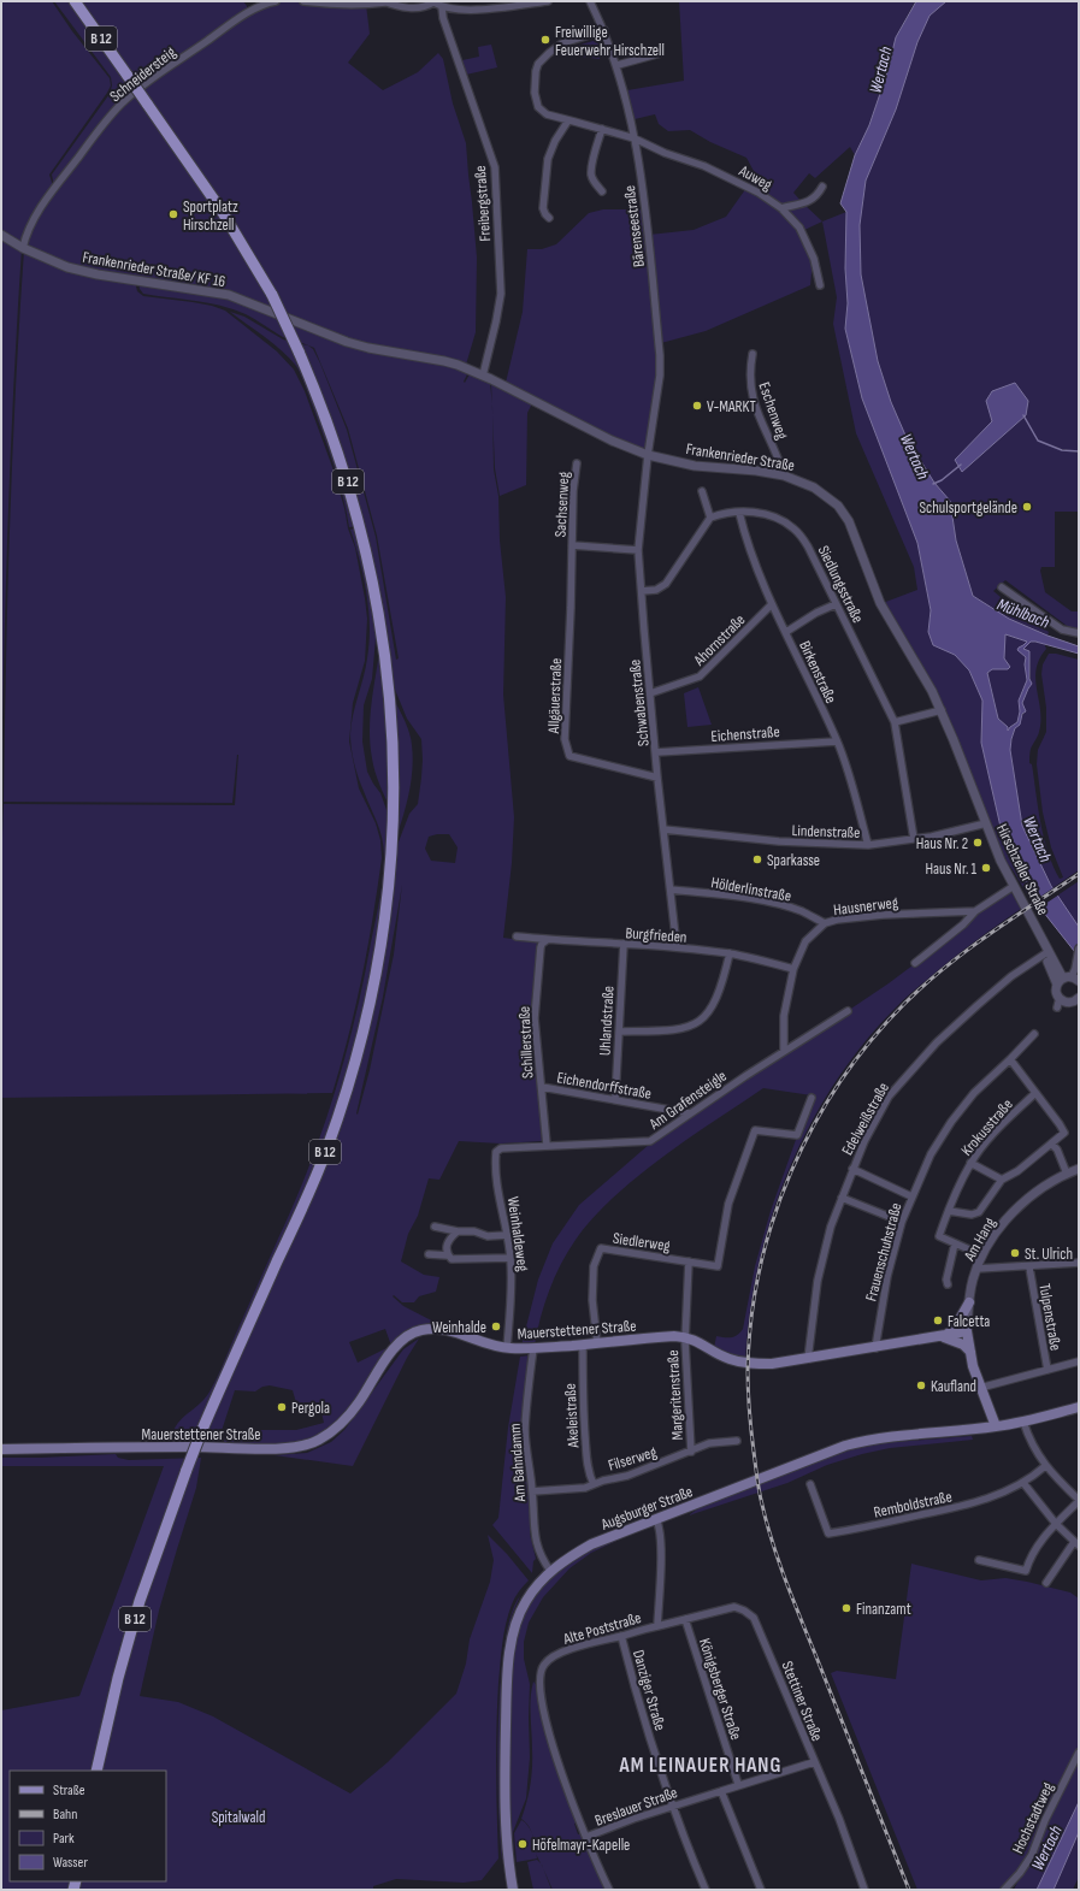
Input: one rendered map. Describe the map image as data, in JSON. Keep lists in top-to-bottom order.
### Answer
{
  "streets": {
    "main road": ["B 12", "Mauerstettener Straße", "Augsburger Straße"],
    "street": [
      "Schneidersteig",
      "Auweg",
      "Freibergstraße",
      "Bärenseestraße",
      "Frankenrieder Straße/ KF 16",
      "Eschenweg",
      "Frankenrieder Straße",
      "Sachsenweg",
      "Siedlungsstraße",
      "Ahornstraße",
      "Birkenstraße",
      "Allgäuerstraße",
      "Schwabenstraße",
      "Eichenstraße",
      "Lindenstraße",
      "Hirschzeller Straße",
      "Hölderlinstraße",
      "Hausnerweg",
      "Burgfrieden",
      "Uhlandstraße",
      "Schillerstraße",
      "Eichendorffstraße",
      "Am Grafensteigle",
      "Edelweißstraße",
      "Krokusstraße",
      "Weinhaldeweg",
      "Am Hang",
      "Siedlerweg",
      "Frauenschuhstraße",
      "Tulpenstraße",
      "Margeritenstraße",
      "Akeleistraße",
      "Filserweg",
      "Am Bahndamm",
      "Remboldstraße",
      "Alte Poststraße",
      "Königsberger Straße",
      "Danziger Straße",
      "Stettiner Straße",
      "Breslauer Straße",
      "Hochstadtweg"
    ]
  },
  "crossings": [
    ["Schneidersteig", "Frankenrieder Straße/ KF 16"],
    ["Auweg", "Bärenseestraße"],
    ["Freibergstraße", "Frankenrieder Straße"],
    ["Bärenseestraße", "Frankenrieder Straße"],
    ["Bärenseestraße", "Schwabenstraße"],
    ["Frankenrieder Straße/ KF 16", "Frankenrieder Straße"],
    ["Eschenweg", "Frankenrieder Straße"],
    ["Frankenrieder Straße", "Schwabenstraße"],
    ["Frankenrieder Straße", "Lindenstraße"],
    ["Frankenrieder Straße", "Hirschzeller Straße"],
    ["Sachsenweg", "Allgäuerstraße"],
    ["Siedlungsstraße", "Birkenstraße"],
    ["Siedlungsstraße", "Lindenstraße"],
    ["Ahornstraße", "Birkenstraße"],
    ["Ahornstraße", "Schwabenstraße"],
    ["Birkenstraße", "Eichenstraße"],
    ["Birkenstraße", "Lindenstraße"],
    ["Allgäuerstraße", "Schwabenstraße"],
    ["Schwabenstraße", "Eichenstraße"],
    ["Schwabenstraße", "Lindenstraße"],
    ["Schwabenstraße", "Hölderlinstraße"],
    ["Schwabenstraße", "Burgfrieden"],
    ["Lindenstraße", "Hirschzeller Straße"],
    ["Hirschzeller Straße", "Edelweißstraße"],
    ["Hölderlinstraße", "Hausnerweg"],
    ["Hausnerweg", "Burgfrieden"],
    ["Hausnerweg", "Am Grafensteigle"],
    ["Burgfrieden", "Uhlandstraße"],
    ["Burgfrieden", "Schillerstraße"],
    ["Uhlandstraße", "Eichendorffstraße"],
    ["Schillerstraße", "Eichendorffstraße"],
    ["Schillerstraße", "Am Grafensteigle"],
    ["Eichendorffstraße", "Am Grafensteigle"],
    ["Am Grafensteigle", "Weinhaldeweg"],
    ["Edelweißstraße", "Mauerstettener Straße"],
    ["Weinhaldeweg", "Mauerstettener Straße"],
    ["Am Hang", "Mauerstettener Straße"],
    ["Siedlerweg", "Mauerstettener Straße"],
    ["Siedlerweg", "Margeritenstraße"],
    ["Frauenschuhstraße", "Mauerstettener Straße"],
    ["Mauerstettener Straße", "Margeritenstraße"],
    ["Mauerstettener Straße", "Akeleistraße"],
    ["Mauerstettener Straße", "Am Bahndamm"],
    ["Margeritenstraße", "Filserweg"],
    ["Akeleistraße", "Filserweg"],
    ["Filserweg", "Am Bahndamm"],
    ["Am Bahndamm", "Augsburger Straße"],
    ["Augsburger Straße", "Alte Poststraße"],
    ["Alte Poststraße", "Danziger Straße"],
    ["Alte Poststraße", "Stettiner Straße"],
    ["Alte Poststraße", "Breslauer Straße"],
    ["Königsberger Straße", "Stettiner Straße"],
    ["Danziger Straße", "Breslauer Straße"]
  ],
  "districts": ["AM LEINAUER HANG"],
  "water": ["Wertach", "Mühlbach"],
  "parks": ["Spitalwald"],
  "places": [
    "Freiwillige Feuerwehr Hirschzell",
    "Sportplatz Hirschzell",
    "V-MARKT",
    "Schulsportgelände",
    "Haus Nr. 2",
    "Sparkasse",
    "Haus Nr. 1",
    "St. Ulrich",
    "Falcetta",
    "Weinhalde",
    "Kaufland",
    "Pergola",
    "Finanzamt",
    "Höfelmayr-Kapelle"
  ],
  "legend": [
    "Straße",
    "Bahn",
    "Park",
    "Wasser"
  ]
}
